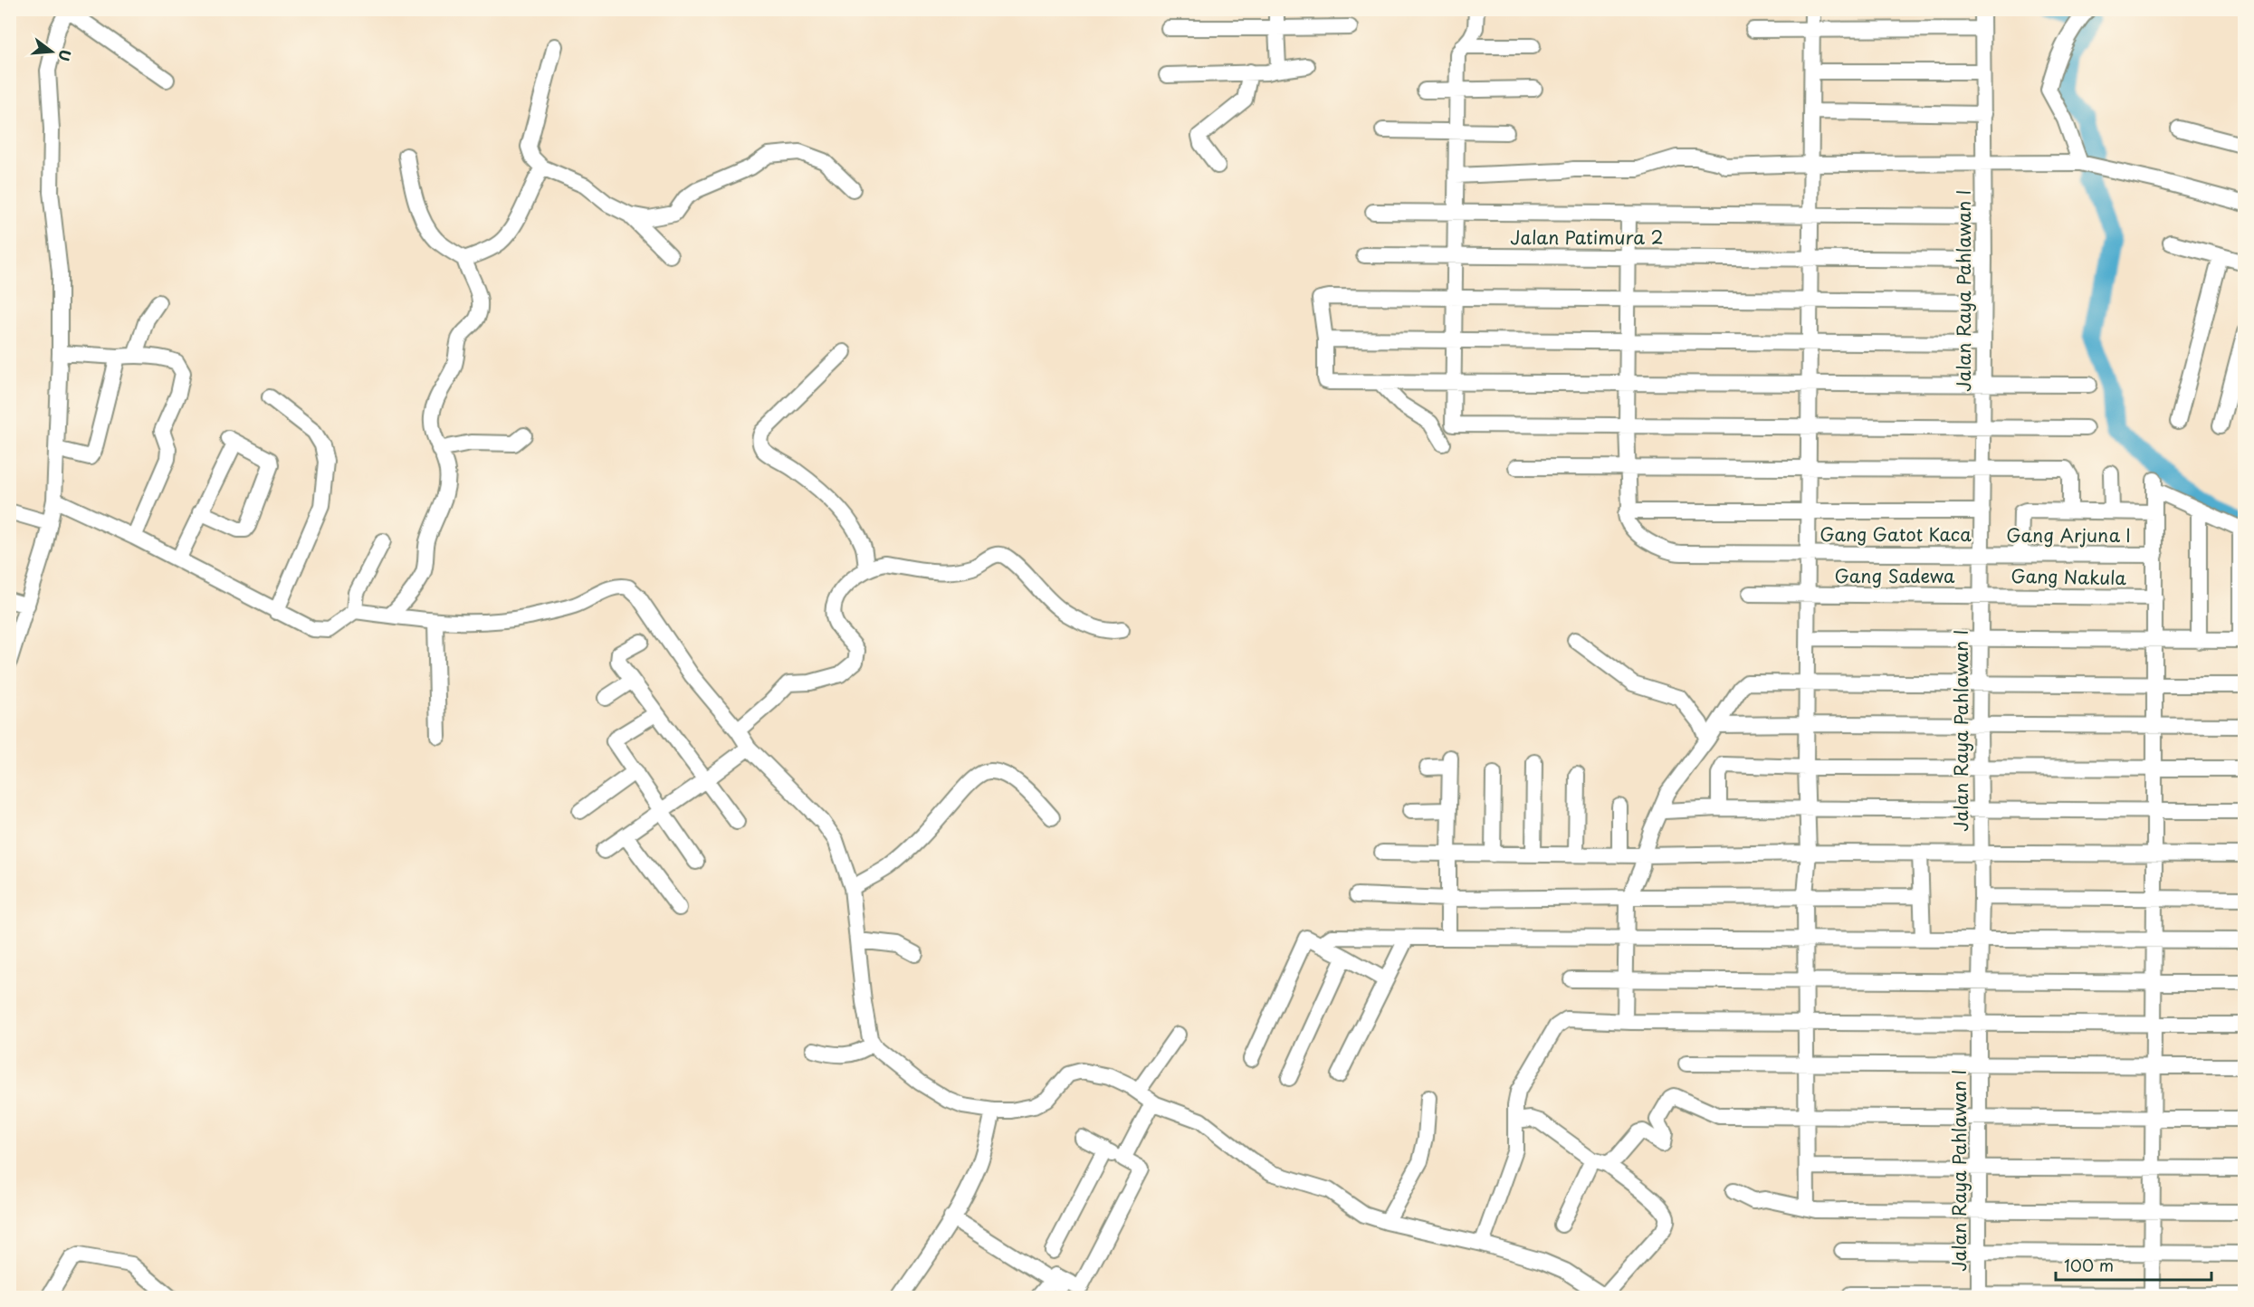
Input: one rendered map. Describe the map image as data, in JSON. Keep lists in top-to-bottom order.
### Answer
{
  "streets": {
    "street": [
      "Jalan Patimura 2",
      "Jalan Raya Pahlawan I",
      "Gang Gatot Kaca",
      "Gang Arjuna I",
      "Gang Sadewa",
      "Gang Nakula"
    ]
  },
  "crossings": [
    ["Jalan Patimura 2", "Jalan Raya Pahlawan I"],
    ["Jalan Raya Pahlawan I", "Gang Gatot Kaca"],
    ["Jalan Raya Pahlawan I", "Gang Arjuna I"],
    ["Jalan Raya Pahlawan I", "Gang Sadewa"],
    ["Jalan Raya Pahlawan I", "Gang Nakula"],
    ["Gang Gatot Kaca", "Gang Arjuna I"],
    ["Gang Sadewa", "Gang Nakula"]
  ],
  "scale_bar": "100 m",
  "north": "right"
}
